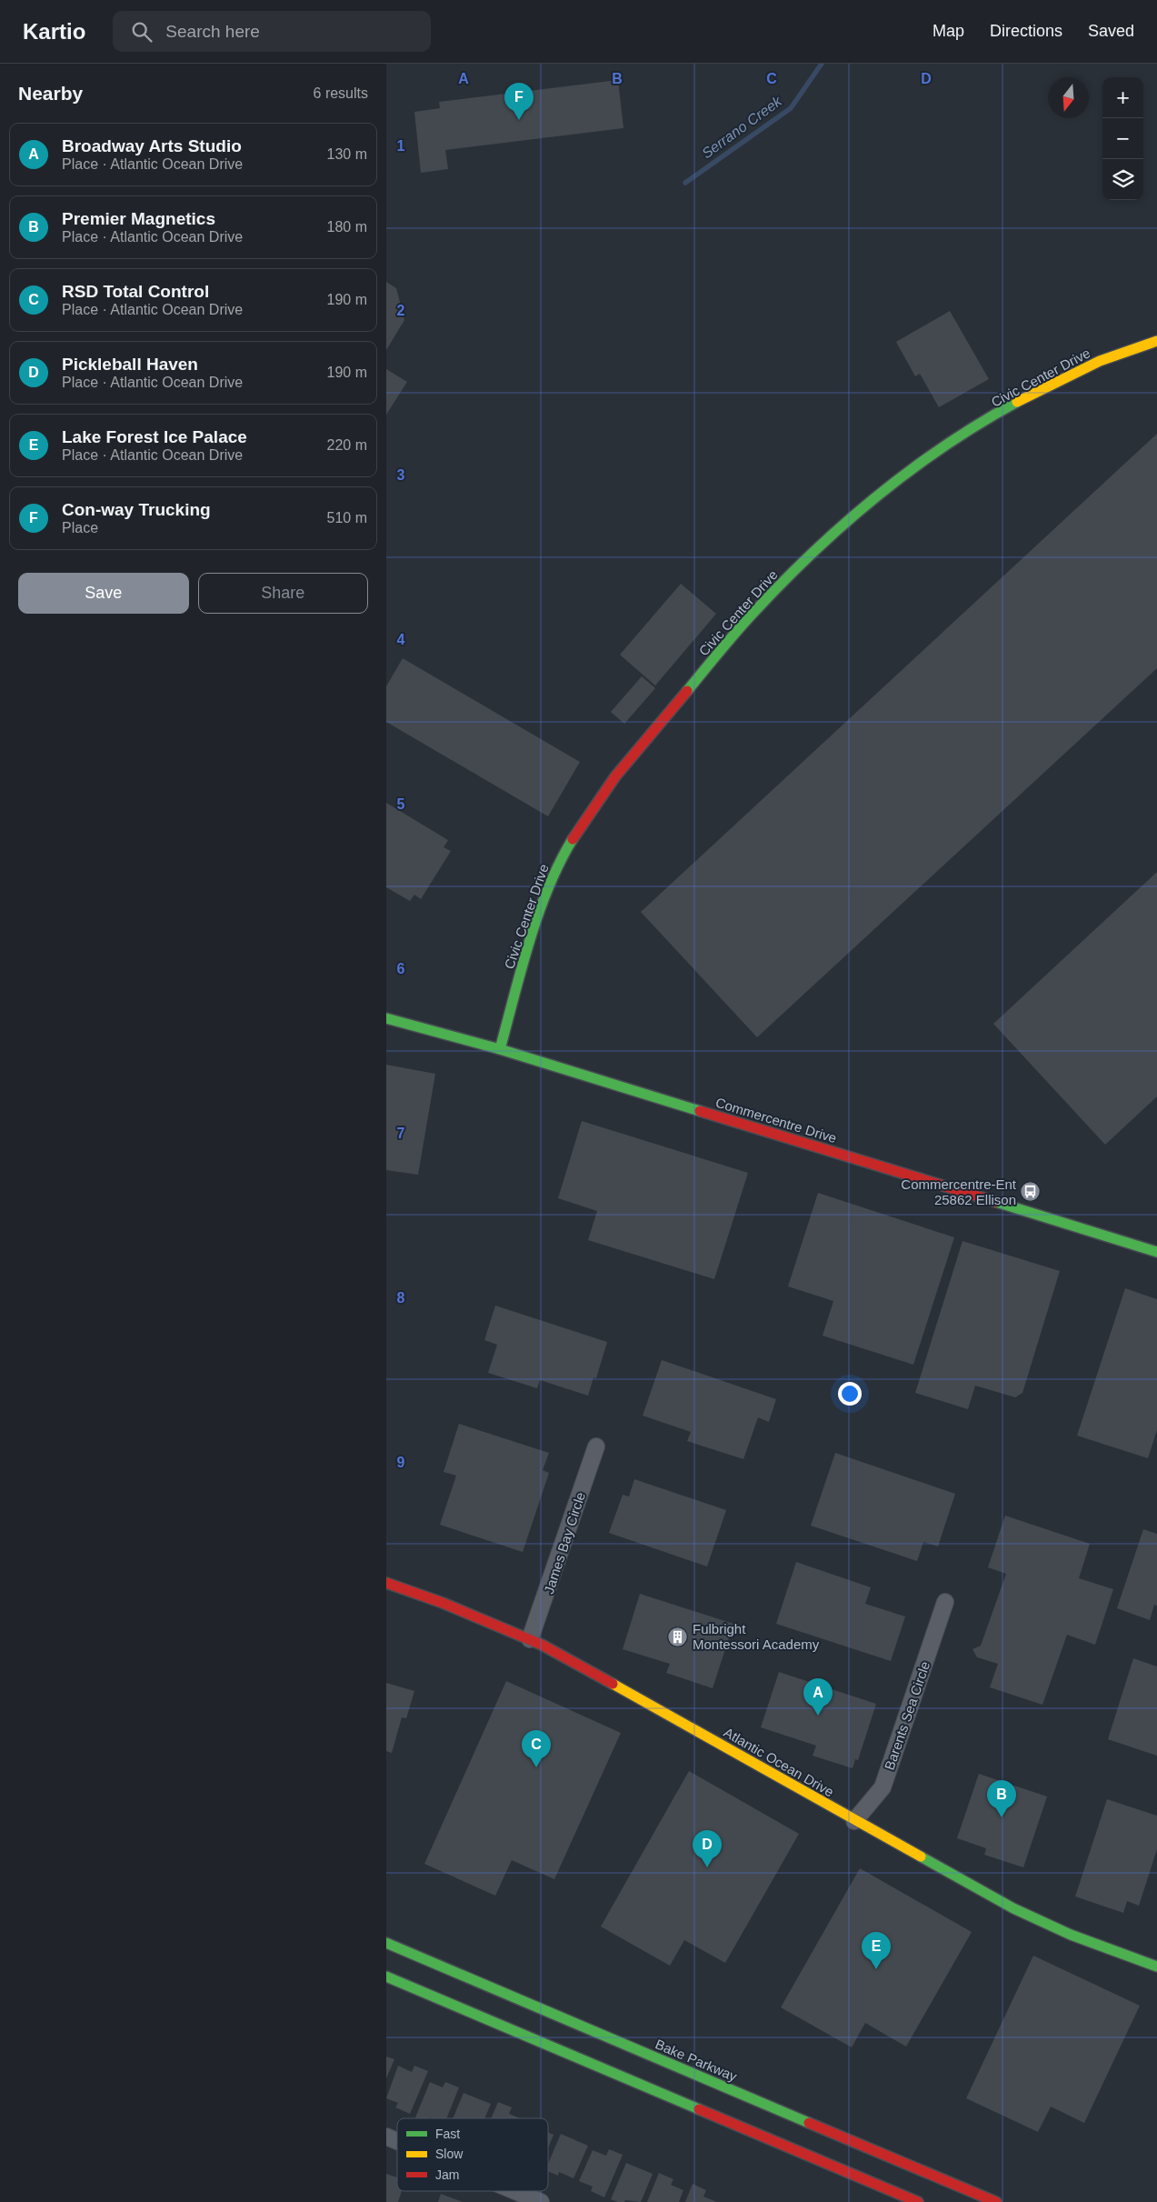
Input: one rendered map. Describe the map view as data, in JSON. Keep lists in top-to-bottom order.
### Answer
{
  "streets": {
    "street": [
      "Civic Center Drive",
      "Commercentre Drive",
      "James Bay Circle",
      "Barents Sea Circle",
      "Atlantic Ocean Drive",
      "Bake Parkway"
    ]
  },
  "crossings": [
    ["Civic Center Drive", "Commercentre Drive"],
    ["James Bay Circle", "Atlantic Ocean Drive"],
    ["Barents Sea Circle", "Atlantic Ocean Drive"]
  ],
  "water": ["Serrano Creek"],
  "places": {
    "bus stop": ["Commercentre-Ent 25862 Ellison"],
    "building": ["Fulbright Montessori Academy"]
  },
  "legend": ["Fast", "Slow", "Jam"],
  "north": "bottom",
  "page": {
    "header": "Kartio",
    "search": "Search here",
    "nav": ["Map", "Directions", "Saved"],
    "heading": ["Nearby", "6 results"],
    "map_buttons": ["+", "−"],
    "pins": [
      "F",
      "A",
      "C",
      "B",
      "D",
      "E"
    ],
    "list": [
      {
        "mark": "A",
        "name": "Broadway Arts Studio",
        "note": "Place · Atlantic Ocean Drive",
        "value": "130 m"
      },
      {
        "mark": "B",
        "name": "Premier Magnetics",
        "note": "Place · Atlantic Ocean Drive",
        "value": "180 m"
      },
      {
        "mark": "C",
        "name": "RSD Total Control",
        "note": "Place · Atlantic Ocean Drive",
        "value": "190 m"
      },
      {
        "mark": "D",
        "name": "Pickleball Haven",
        "note": "Place · Atlantic Ocean Drive",
        "value": "190 m"
      },
      {
        "mark": "E",
        "name": "Lake Forest Ice Palace",
        "note": "Place · Atlantic Ocean Drive",
        "value": "220 m"
      },
      {
        "mark": "F",
        "name": "Con-way Trucking",
        "note": "Place",
        "value": "510 m"
      }
    ],
    "buttons": ["Save", "Share"]
  },
  "grid": {
    "columns": [
      "A",
      "B",
      "C",
      "D"
    ],
    "rows": [
      "1",
      "2",
      "3",
      "4",
      "5",
      "6",
      "7",
      "8",
      "9"
    ]
  }
}
